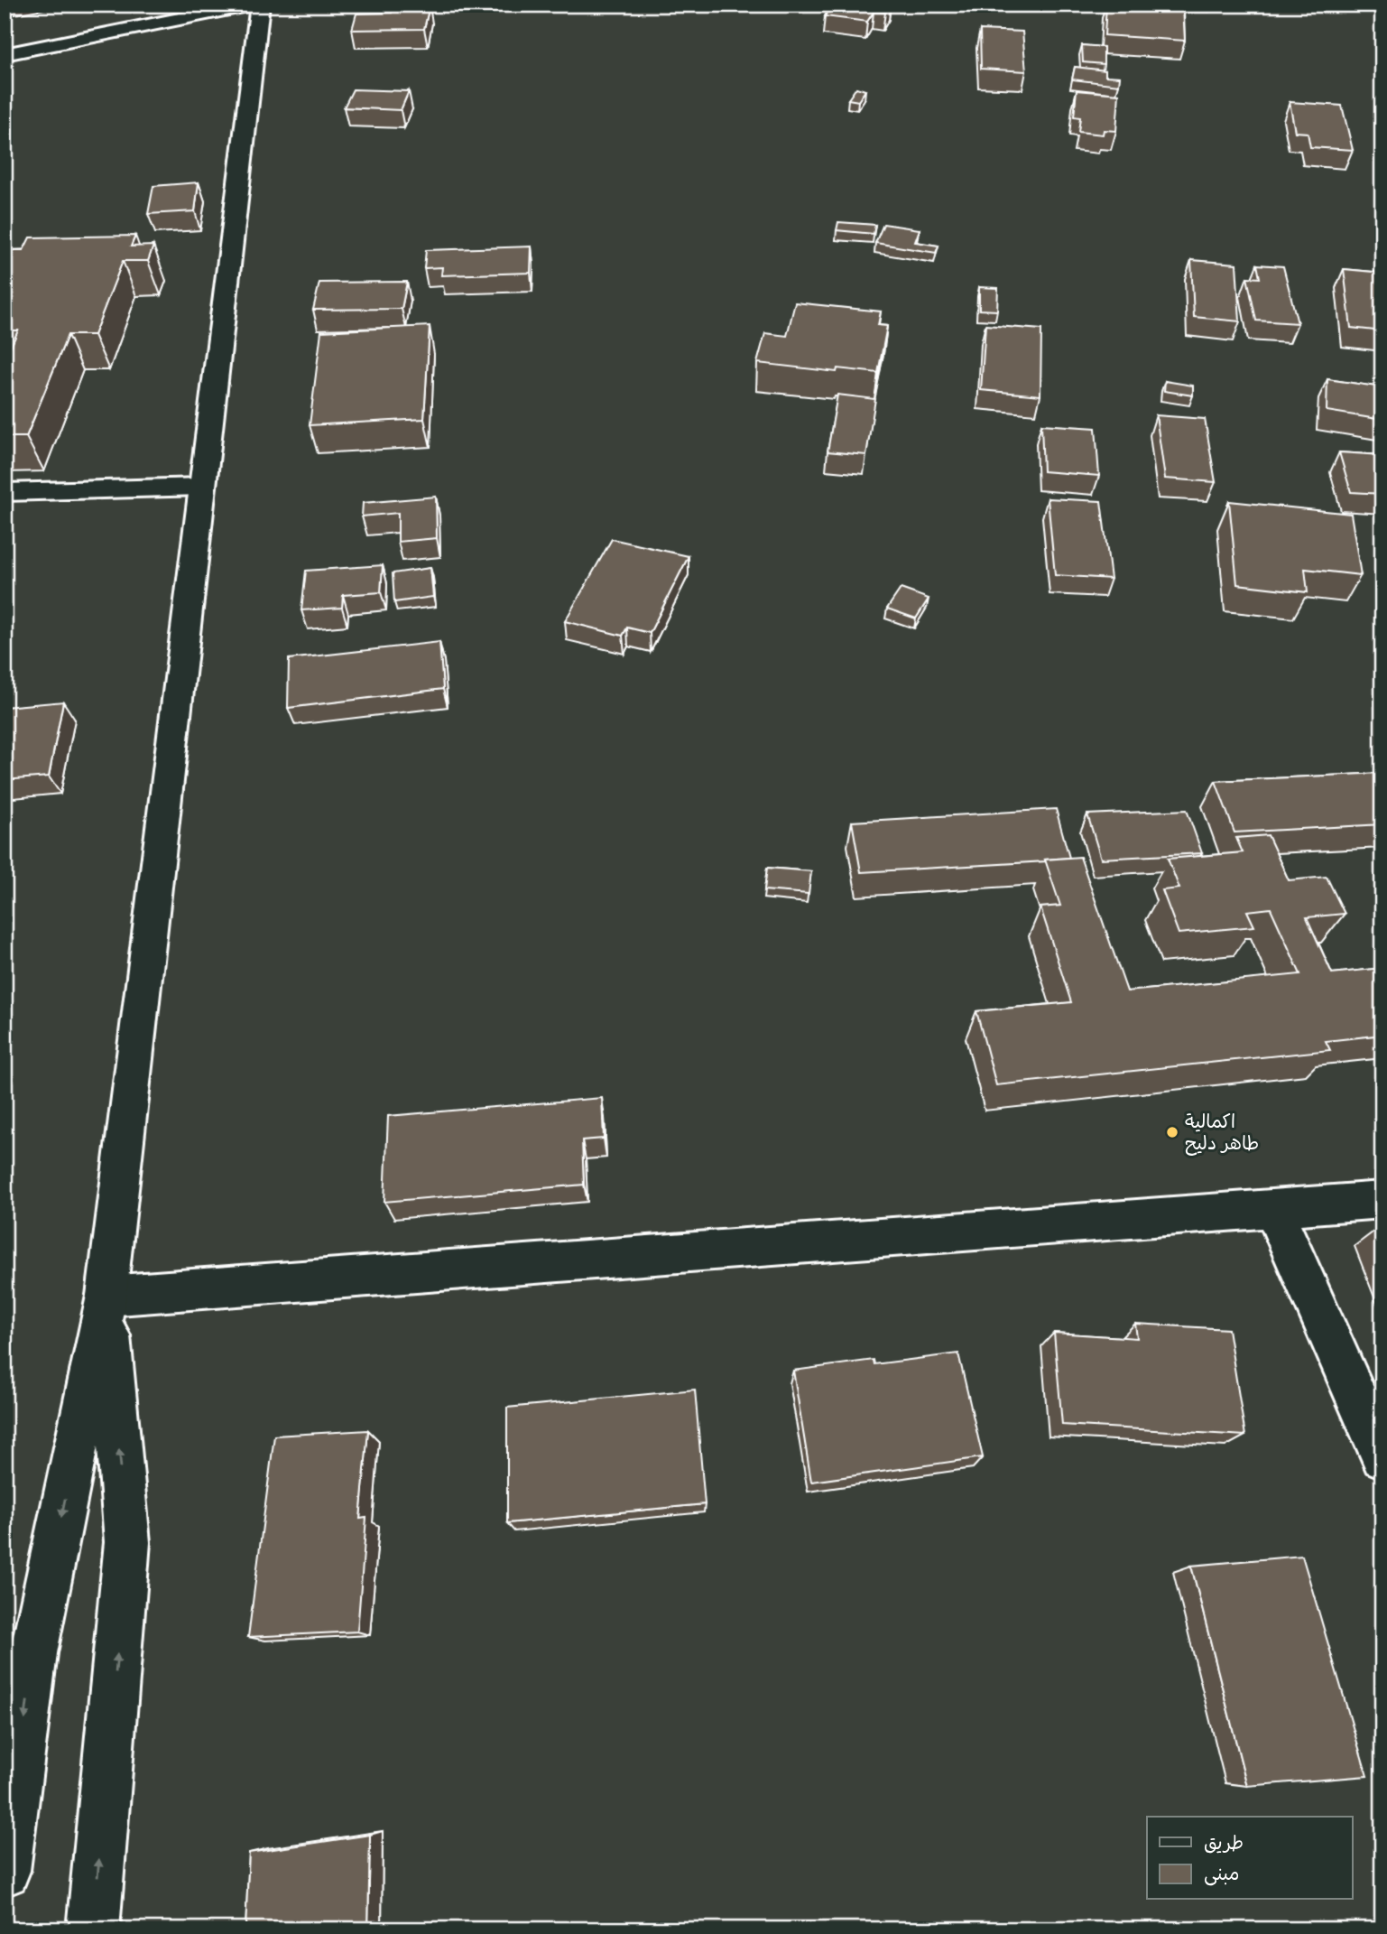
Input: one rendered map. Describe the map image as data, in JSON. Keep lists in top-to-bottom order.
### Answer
{
  "places": ["اكمالية طاهر دليح"],
  "legend": ["طريق", "مبنى"]
}
